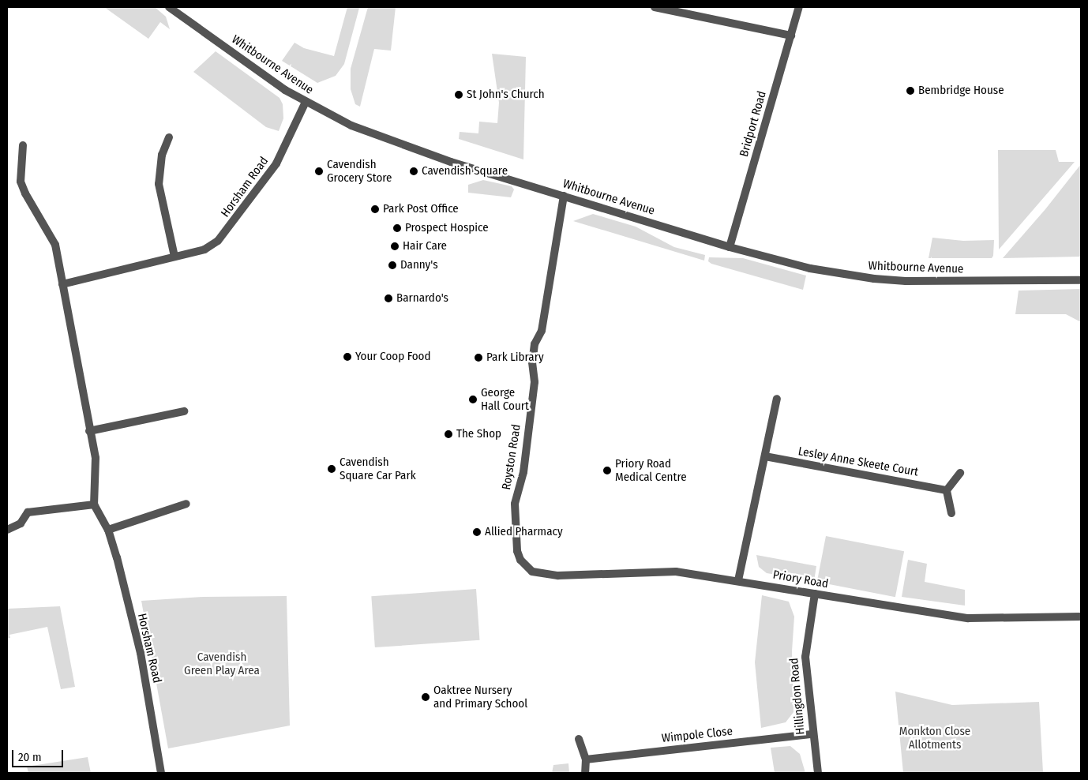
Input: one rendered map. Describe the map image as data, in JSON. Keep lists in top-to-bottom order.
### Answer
{
  "streets": {
    "street": [
      "Whitbourne Avenue",
      "Bridport Road",
      "Horsham Road",
      "Royston Road",
      "Lesley Anne Skeete Court",
      "Priory Road",
      "Hillingdon Road",
      "Wimpole Close"
    ]
  },
  "crossings": [
    ["Whitbourne Avenue", "Bridport Road"],
    ["Whitbourne Avenue", "Horsham Road"],
    ["Whitbourne Avenue", "Royston Road"],
    ["Royston Road", "Priory Road"],
    ["Priory Road", "Hillingdon Road"],
    ["Hillingdon Road", "Wimpole Close"]
  ],
  "parks": ["Cavendish Green Play Area", "Monkton Close Allotments"],
  "places": [
    "Bembridge House",
    "St John's Church",
    "Cavendish Grocery Store",
    "Cavendish Square",
    "Park Post Office",
    "Prospect Hospice",
    "Hair Care",
    "Danny's",
    "Barnardo's",
    "Your Coop Food",
    "Park Library",
    "George Hall Court",
    "The Shop",
    "Cavendish Square Car Park",
    "Priory Road Medical Centre",
    "Allied Pharmacy",
    "Oaktree Nursery and Primary School"
  ],
  "scale_bar": "20 m"
}
